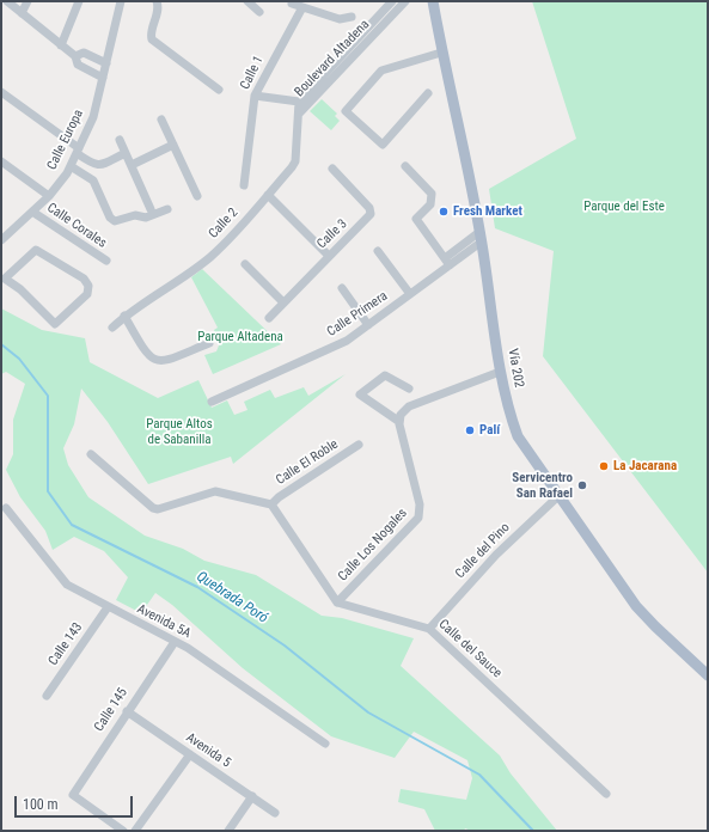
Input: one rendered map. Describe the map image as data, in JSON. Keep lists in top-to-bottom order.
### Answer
{
  "streets": {
    "main road": ["Vía 202"],
    "street": [
      "Boulevard Altadena",
      "Calle 1",
      "Calle Europa",
      "Calle 2",
      "Calle Corales",
      "Calle 3",
      "Calle Primera",
      "Calle El Roble",
      "Calle Los Nogales",
      "Calle del Pino",
      "Avenida 5A",
      "Calle 143",
      "Calle del Sauce",
      "Calle 145",
      "Avenida 5"
    ]
  },
  "crossings": [
    ["Boulevard Altadena", "Calle 2"],
    ["Calle Europa", "Calle Corales"],
    ["Calle Primera", "Vía 202"],
    ["Vía 202", "Calle del Pino"],
    ["Calle Los Nogales", "Calle del Sauce"],
    ["Calle del Pino", "Calle del Sauce"],
    ["Avenida 5A", "Calle 143"],
    ["Avenida 5A", "Calle 145"],
    ["Calle 145", "Avenida 5"]
  ],
  "water": ["Quebrada Poró"],
  "parks": ["Parque del Este", "Parque Altadena", "Parque Altos de Sabanilla"],
  "places": [
    "Fresh Market",
    "Palí",
    "La Jacarana",
    "Servicentro San Rafael"
  ],
  "scale_bar": "100 m"
}
